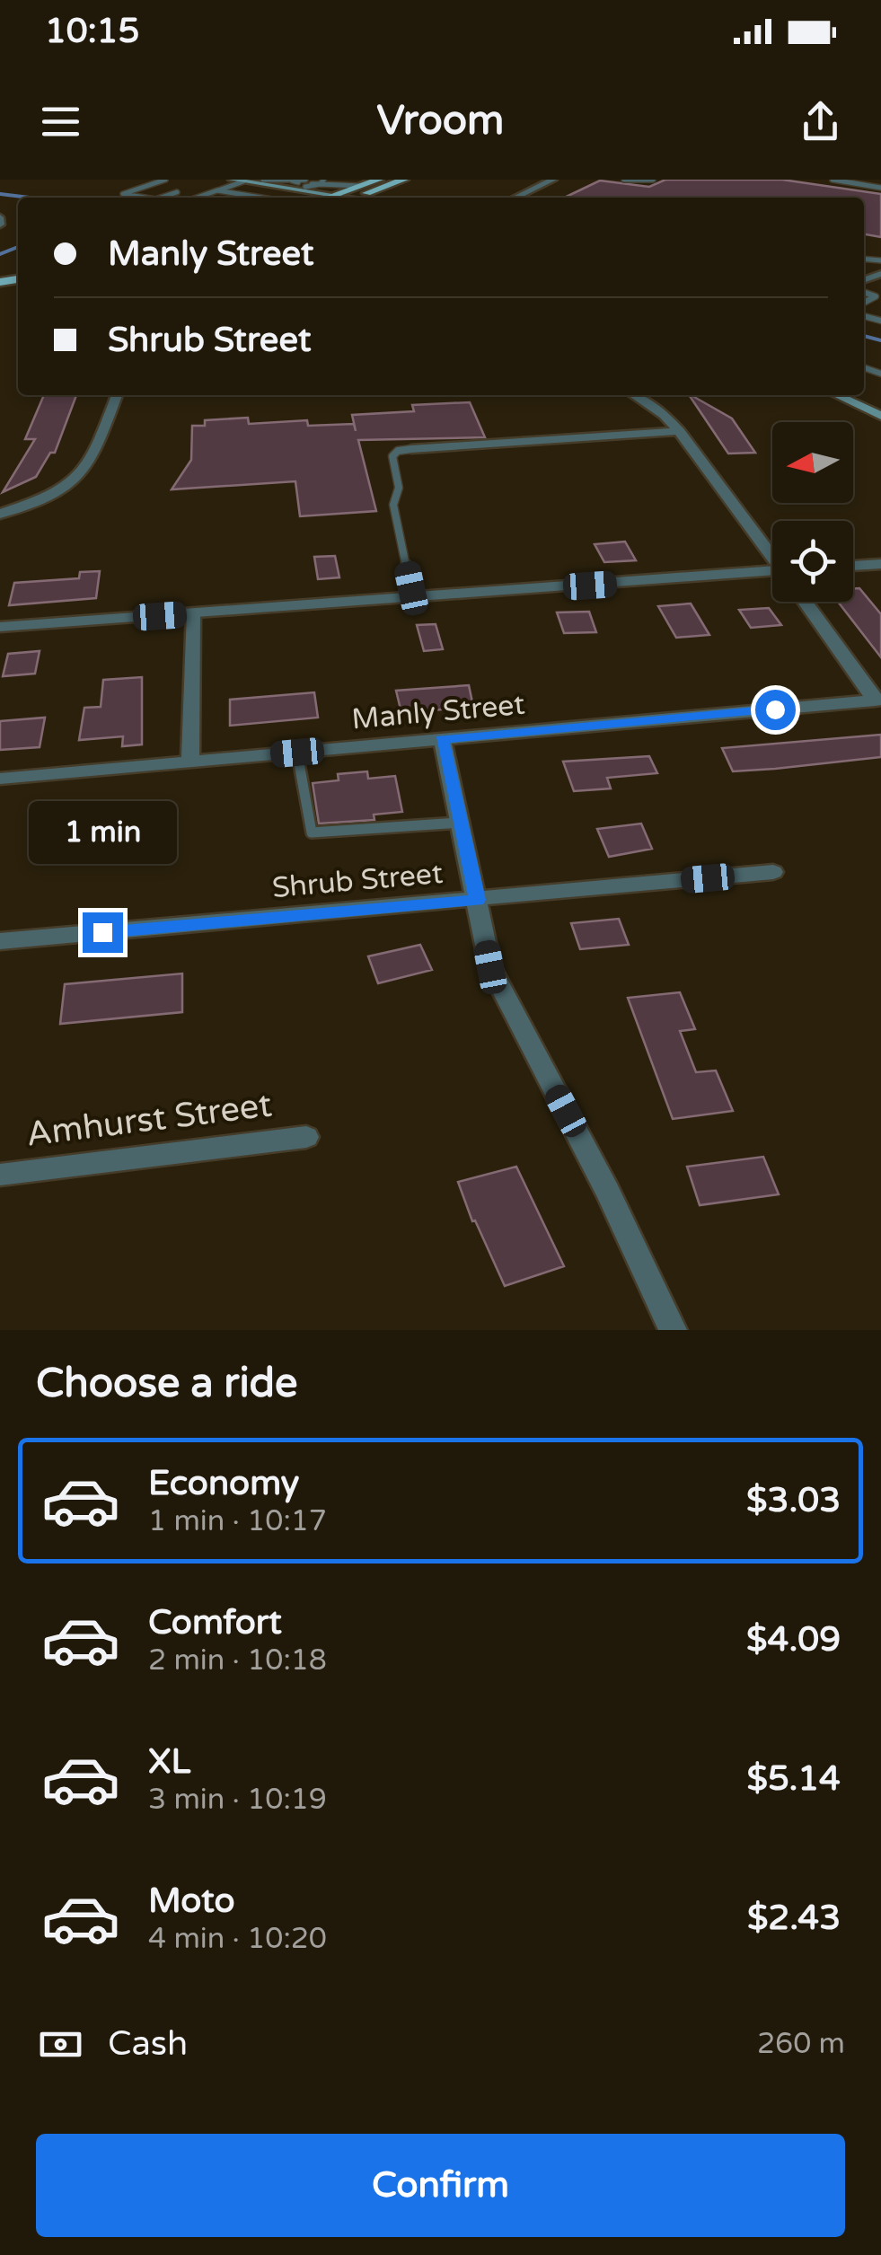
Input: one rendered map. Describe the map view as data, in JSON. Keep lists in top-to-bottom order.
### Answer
{
  "streets": {
    "street": ["Manly Street", "Shrub Street", "Amhurst Street"]
  },
  "north": "left",
  "page": {
    "status": "10:15",
    "header": "Vroom",
    "banner": ["Manly Street", "Shrub Street"],
    "bubble": "1 min",
    "heading": "Choose a ride",
    "list": [
      {
        "name": "Economy",
        "note": "1 min · 10:17",
        "value": "$3.03"
      },
      {
        "name": "Comfort",
        "note": "2 min · 10:18",
        "value": "$4.09"
      },
      {
        "name": "XL",
        "note": "3 min · 10:19",
        "value": "$5.14"
      },
      {
        "name": "Moto",
        "note": "4 min · 10:20",
        "value": "$2.43"
      }
    ],
    "pay": ["Cash", "260 m"],
    "buttons": "Confirm"
  }
}
